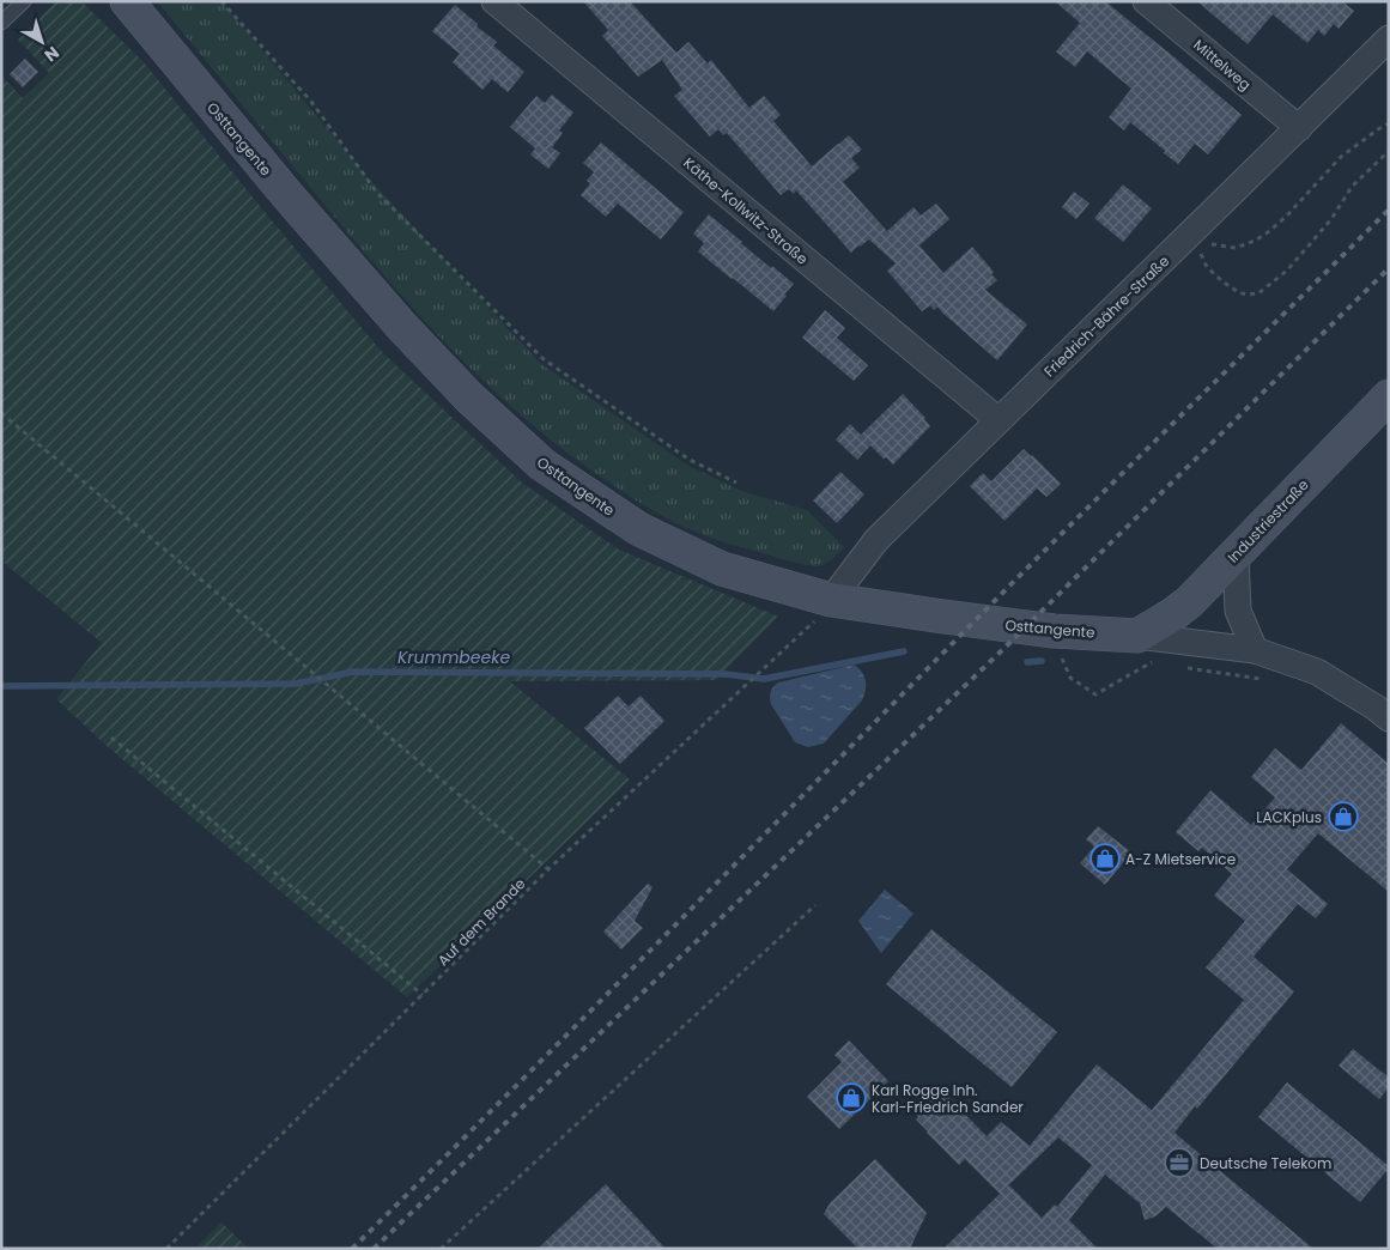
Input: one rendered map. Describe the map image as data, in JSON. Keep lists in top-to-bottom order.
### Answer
{
  "streets": {
    "street": [
      "Mittelweg",
      "Osttangente",
      "Käthe-Kollwitz-Straße",
      "Friedrich-Bähre-Straße",
      "Industriestraße"
    ],
    "path": ["Auf dem Brande"]
  },
  "crossings": [
    ["Mittelweg", "Friedrich-Bähre-Straße"],
    ["Osttangente", "Friedrich-Bähre-Straße"],
    ["Osttangente", "Industriestraße"],
    ["Osttangente", "Auf dem Brande"],
    ["Käthe-Kollwitz-Straße", "Friedrich-Bähre-Straße"],
    ["Friedrich-Bähre-Straße", "Auf dem Brande"]
  ],
  "water": ["Krummbeeke"],
  "places": {
    "shop": ["LACKplus", "A-Z Mietservice", "Karl Rogge Inh. Karl-Friedrich Sander"],
    "office": ["Deutsche Telekom"]
  },
  "north": "bottom right"
}
